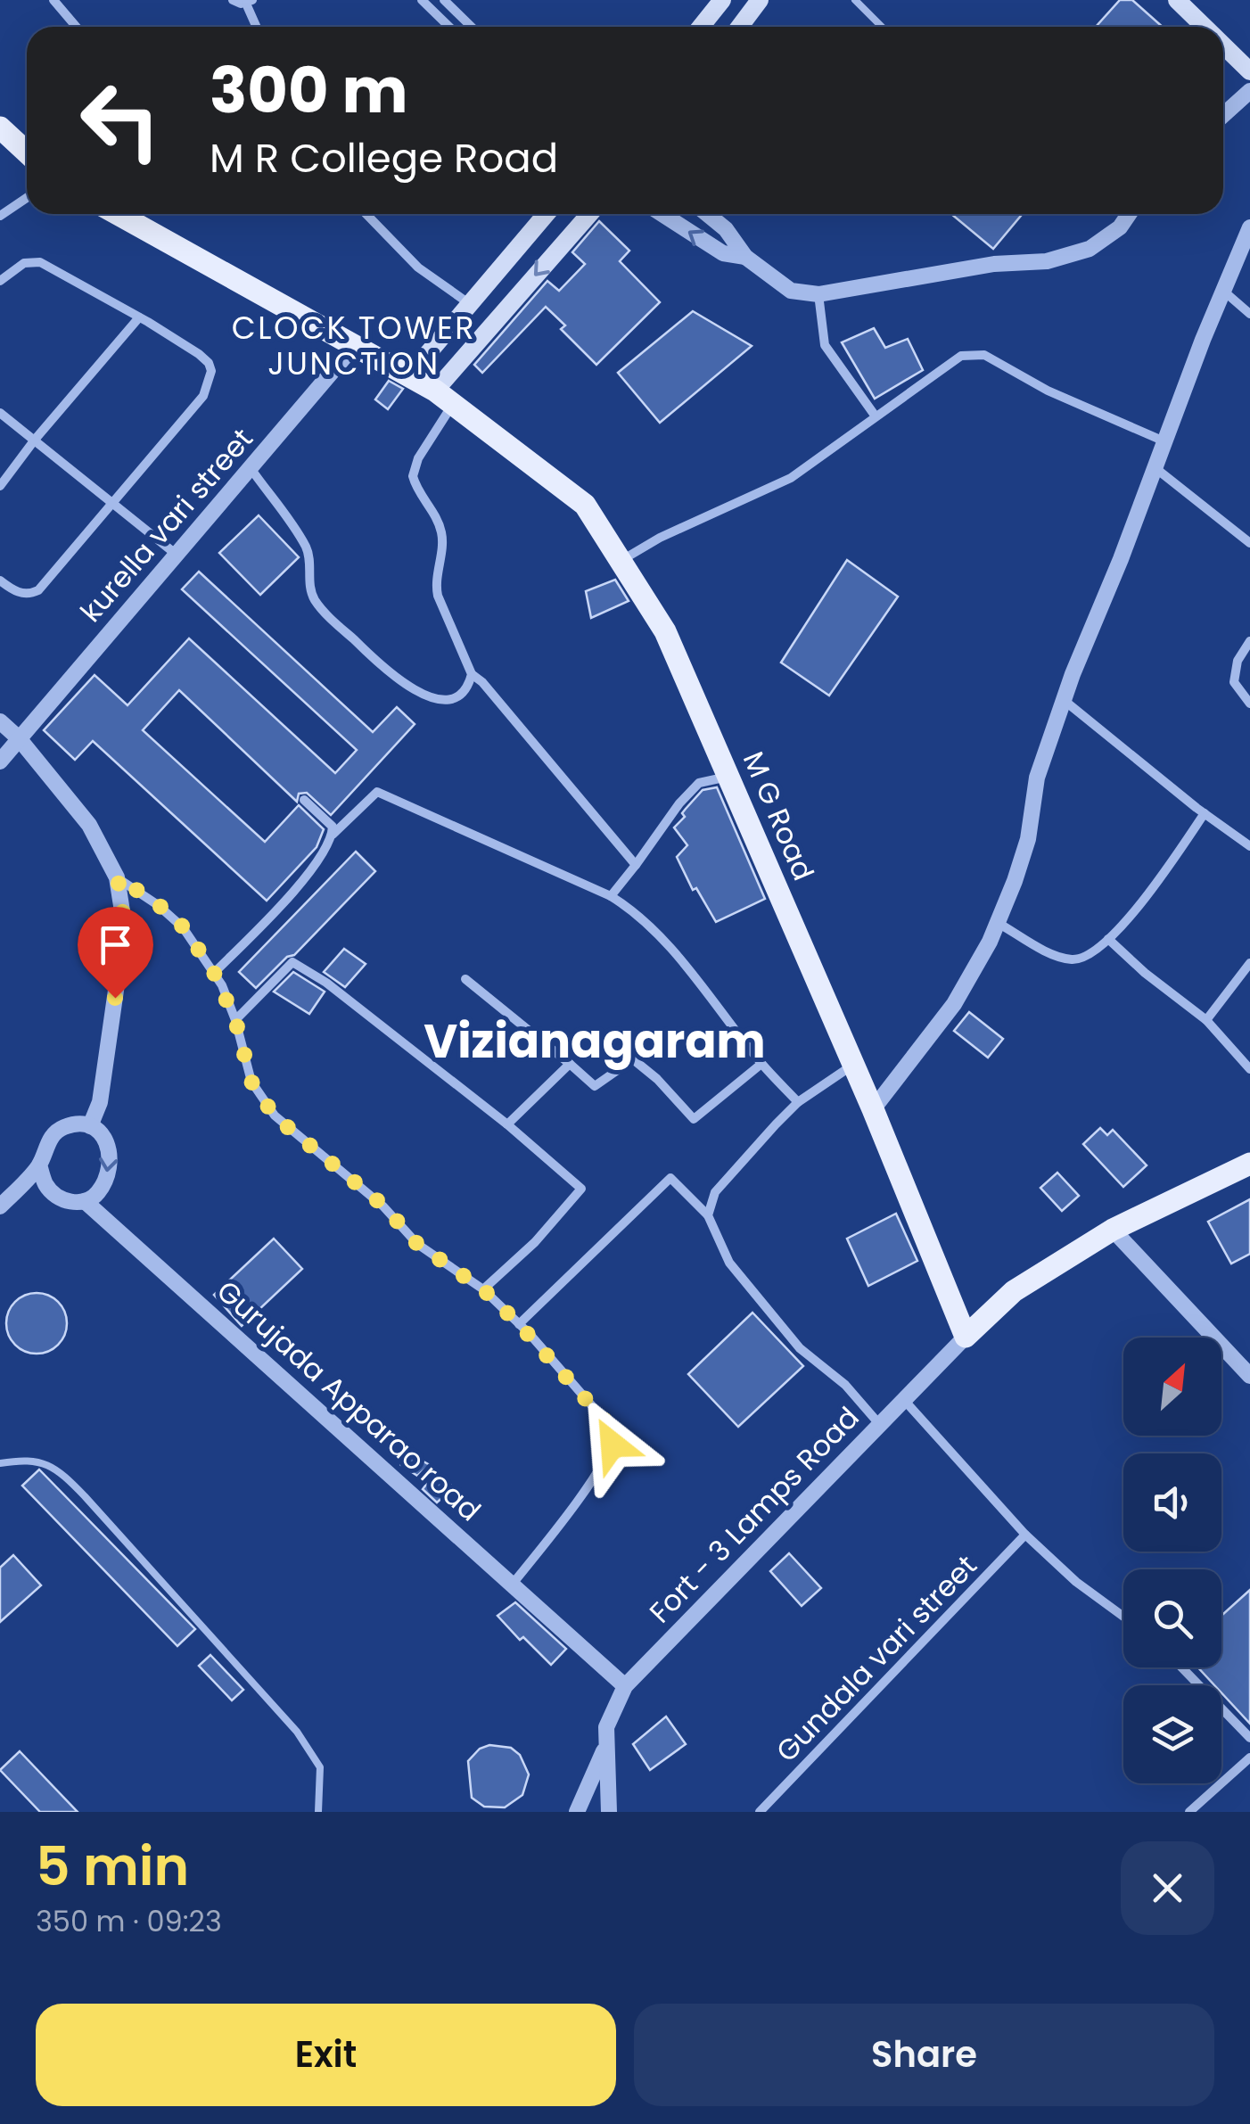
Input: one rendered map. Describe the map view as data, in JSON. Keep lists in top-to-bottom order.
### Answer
{
  "streets": {
    "main road": ["M G Road"],
    "street": [
      "kurella vari street",
      "Gurujada Apparao road",
      "Fort - 3 Lamps Road",
      "Gundala vari street"
    ]
  },
  "crossings": [
    ["kurella vari street", "M G Road"],
    ["M G Road", "Fort - 3 Lamps Road"],
    ["Gurujada Apparao road", "Fort - 3 Lamps Road"]
  ],
  "districts": ["CLOCK TOWER JUNCTION", "Vizianagaram"],
  "north": "top right",
  "page": {
    "turn": ["300 m", "M R College Road"],
    "heading": ["5 min", "350 m · 09:23"],
    "buttons": ["Exit", "Share"]
  }
}
